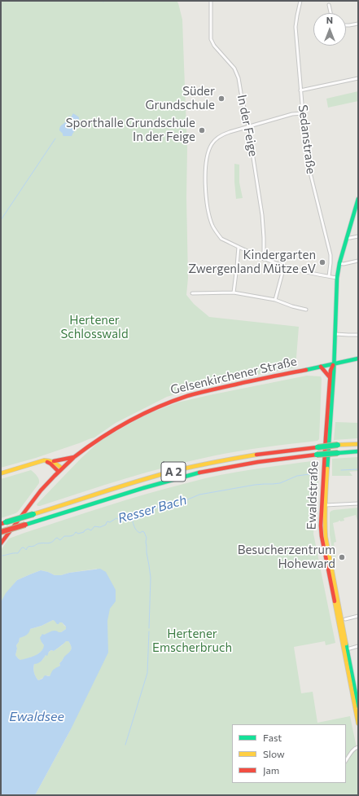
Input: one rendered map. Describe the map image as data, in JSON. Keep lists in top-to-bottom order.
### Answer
{
  "streets": {
    "main road": ["Gelsenkirchener Straße", "A 2", "Ewaldstraße"],
    "street": ["In der Feige", "Sedanstraße"]
  },
  "crossings": [
    ["Gelsenkirchener Straße", "Ewaldstraße"]
  ],
  "water": ["Resser Bach", "Ewaldsee"],
  "parks": ["Hertener Schlosswald", "Hertener Emscherbruch"],
  "places": [
    "Süder Grundschule",
    "Sporthalle Grundschule In der Feige",
    "Kindergarten Zwergenland Mütze eV",
    "Besucherzentrum Hoheward"
  ],
  "legend": ["Fast", "Slow", "Jam"],
  "north": "top"
}
